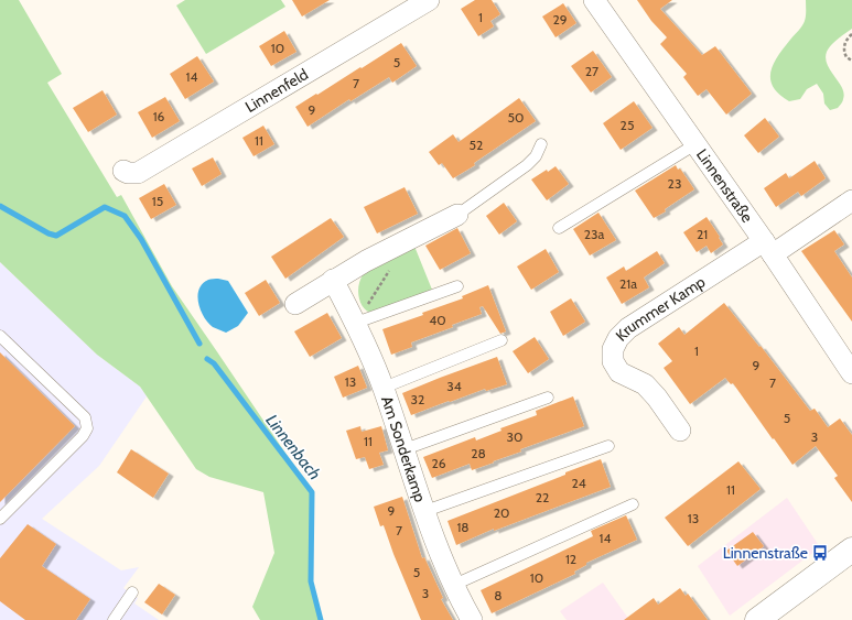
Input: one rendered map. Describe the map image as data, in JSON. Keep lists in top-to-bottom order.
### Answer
{
  "streets": {
    "street": [
      "Linnenfeld",
      "Linnenstraße",
      "Krummer Kamp",
      "Am Sonderkamp"
    ]
  },
  "crossings": [
    ["Linnenstraße", "Krummer Kamp"]
  ],
  "water": ["Linnenbach"],
  "places": {
    "bus stop": ["Linnenstraße"]
  },
  "house_numbers": [
    "1",
    "29",
    "10",
    "5",
    "27",
    "14",
    "7",
    "9",
    "16",
    "50",
    "25",
    "11",
    "52",
    "23",
    "15",
    "23a",
    "21",
    "21a",
    "40",
    "1",
    "9",
    "13",
    "7",
    "34",
    "32",
    "5",
    "30",
    "3",
    "11",
    "28",
    "26",
    "24",
    "11",
    "22",
    "9",
    "20",
    "13",
    "18",
    "7",
    "14",
    "12",
    "5",
    "10",
    "3",
    "8"
  ]
}
